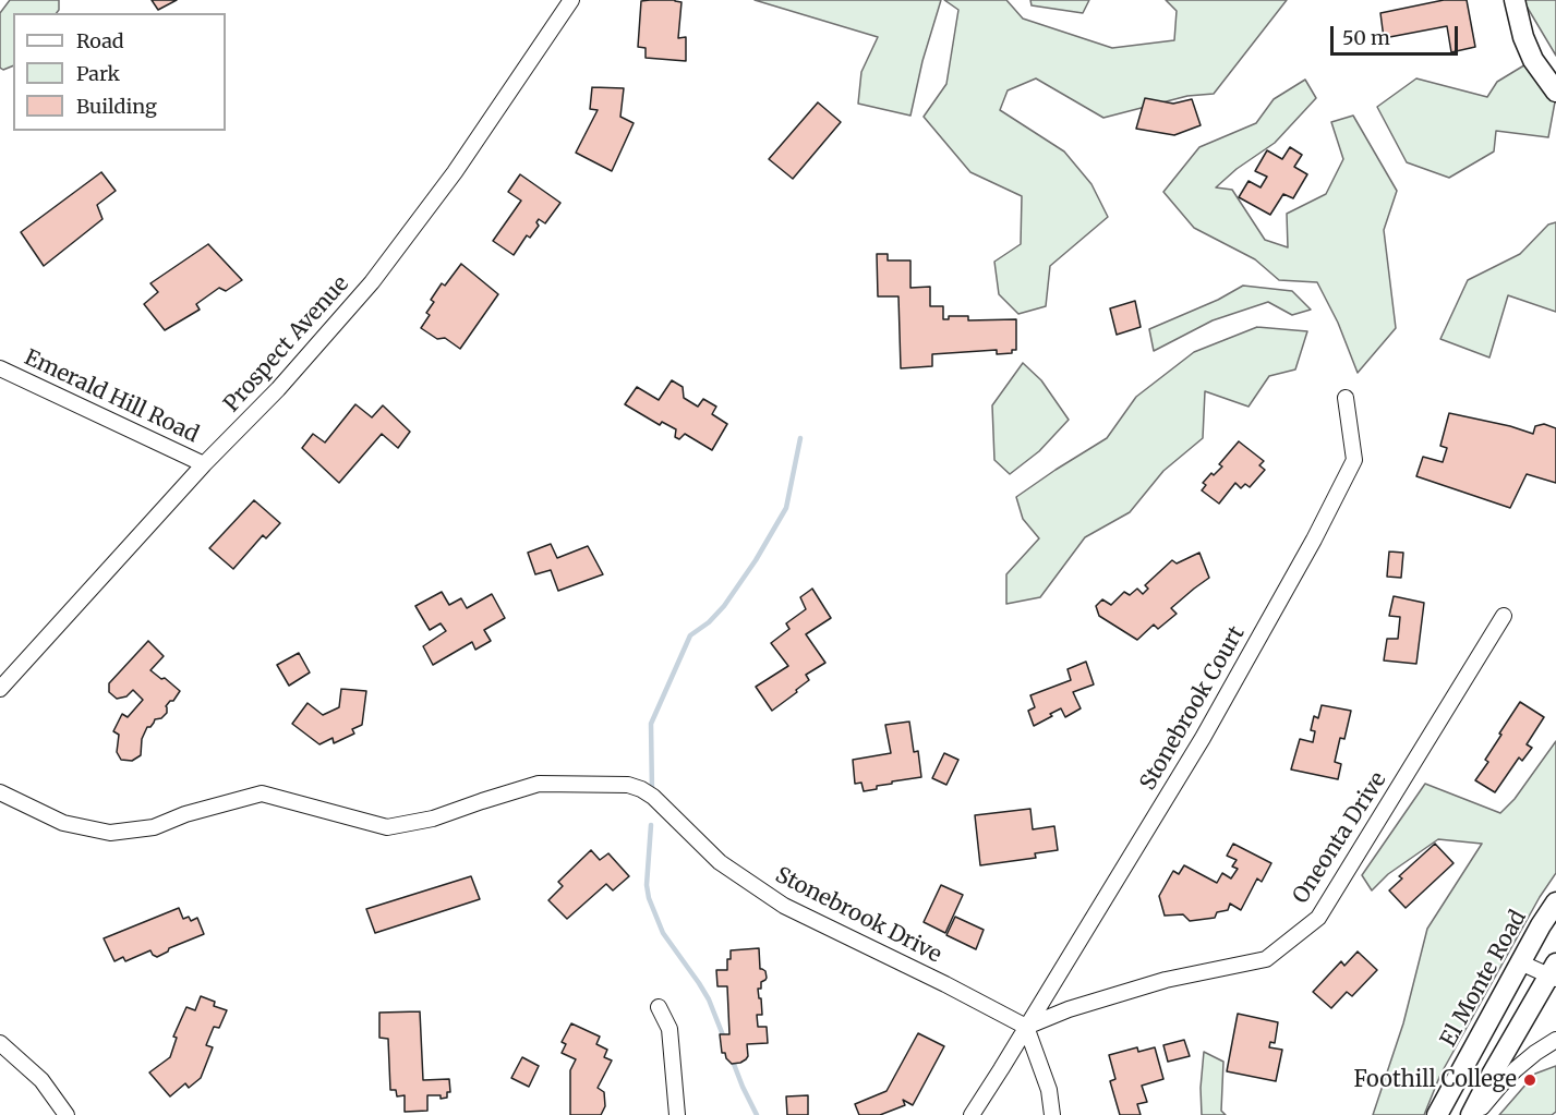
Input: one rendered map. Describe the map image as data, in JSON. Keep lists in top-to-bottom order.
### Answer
{
  "streets": {
    "street": [
      "Prospect Avenue",
      "Emerald Hill Road",
      "Stonebrook Court",
      "Oneonta Drive",
      "Stonebrook Drive",
      "El Monte Road"
    ]
  },
  "crossings": [
    ["Prospect Avenue", "Emerald Hill Road"],
    ["Stonebrook Court", "Oneonta Drive"],
    ["Stonebrook Court", "Stonebrook Drive"],
    ["Oneonta Drive", "Stonebrook Drive"]
  ],
  "places": ["Foothill College"],
  "legend": ["Road", "Park", "Building"],
  "scale_bar": "50 m"
}
